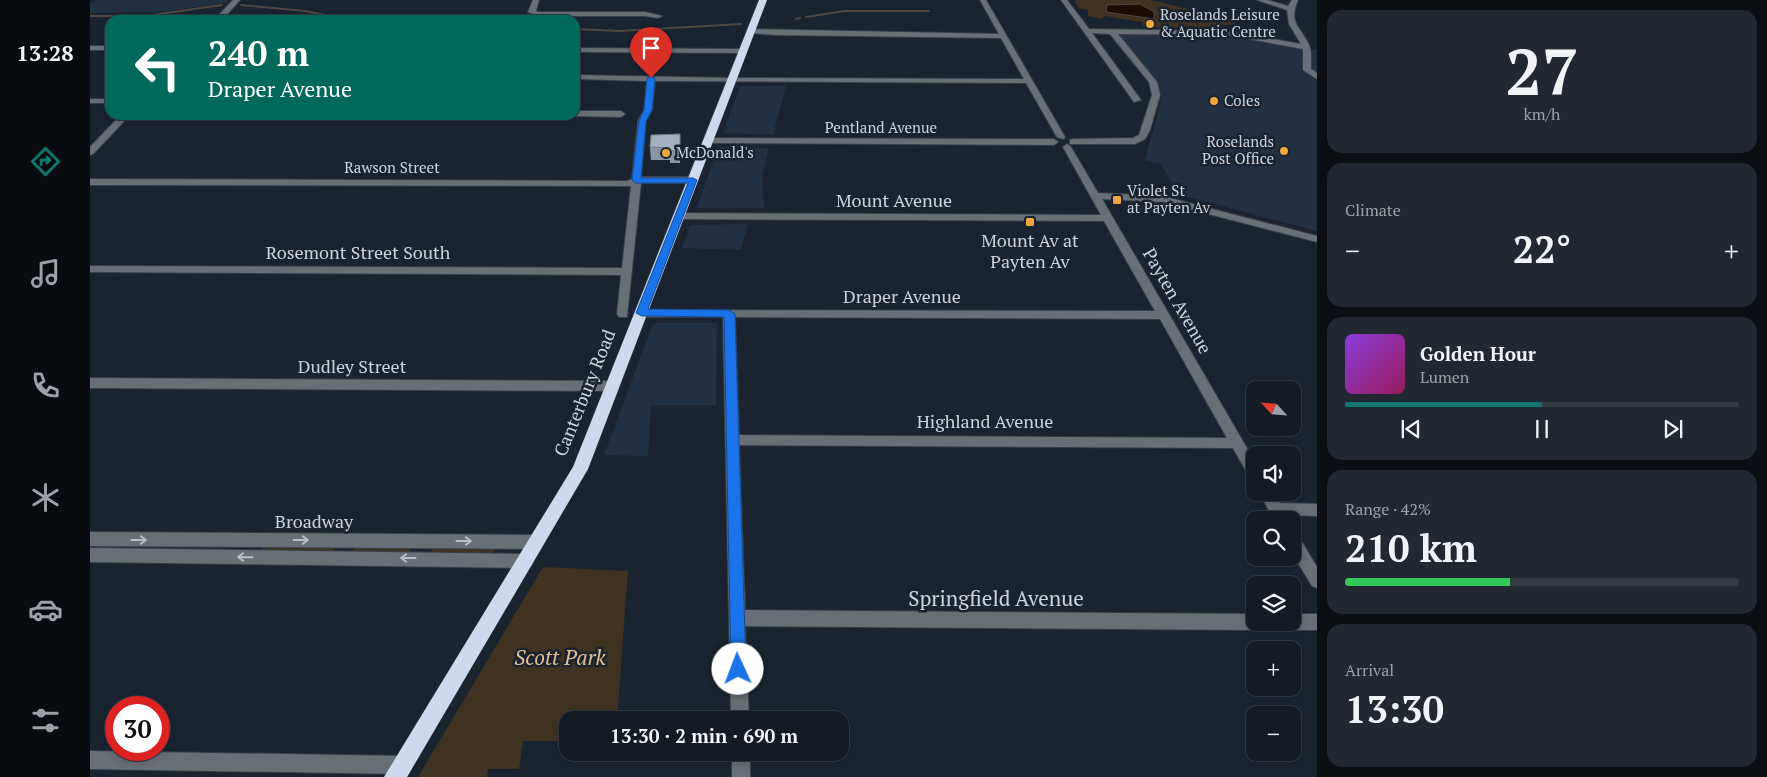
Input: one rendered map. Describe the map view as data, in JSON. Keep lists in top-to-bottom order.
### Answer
{
  "streets": {
    "highway": ["Canterbury Road"],
    "street": [
      "Pentland Avenue",
      "Rawson Street",
      "Mount Avenue",
      "Rosemont Street South",
      "Draper Avenue",
      "Payten Avenue",
      "Dudley Street",
      "Highland Avenue",
      "Broadway",
      "Springfield Avenue"
    ]
  },
  "crossings": [
    ["Pentland Avenue", "Canterbury Road"],
    ["Rawson Street", "Canterbury Road"],
    ["Mount Avenue", "Payten Avenue"],
    ["Mount Avenue", "Canterbury Road"],
    ["Draper Avenue", "Payten Avenue"],
    ["Draper Avenue", "Canterbury Road"],
    ["Payten Avenue", "Highland Avenue"],
    ["Dudley Street", "Canterbury Road"],
    ["Canterbury Road", "Broadway"]
  ],
  "parks": ["Scott Park"],
  "places": {
    "other": [
      "Roselands Leisure & Aquatic Centre",
      "Coles",
      "Roselands Post Office",
      "McDonald's"
    ],
    "transit": ["Violet St at Payten Av", "Mount Av at Payten Av"]
  },
  "north": "top left",
  "page": {
    "tabs": "13:28",
    "tile": [
      ["27", "km/h"],
      "Climate",
      ["Range · 42%", "210 km"],
      ["Arrival", "13:30"]
    ],
    "turn": ["240 m", "Draper Avenue"],
    "heat": ["−", "22°", "+"],
    "song": ["Golden Hour", "Lumen"],
    "map_buttons": ["+", "−"],
    "limit": "30",
    "trip": "13:30 · 2 min · 690 m"
  }
}
